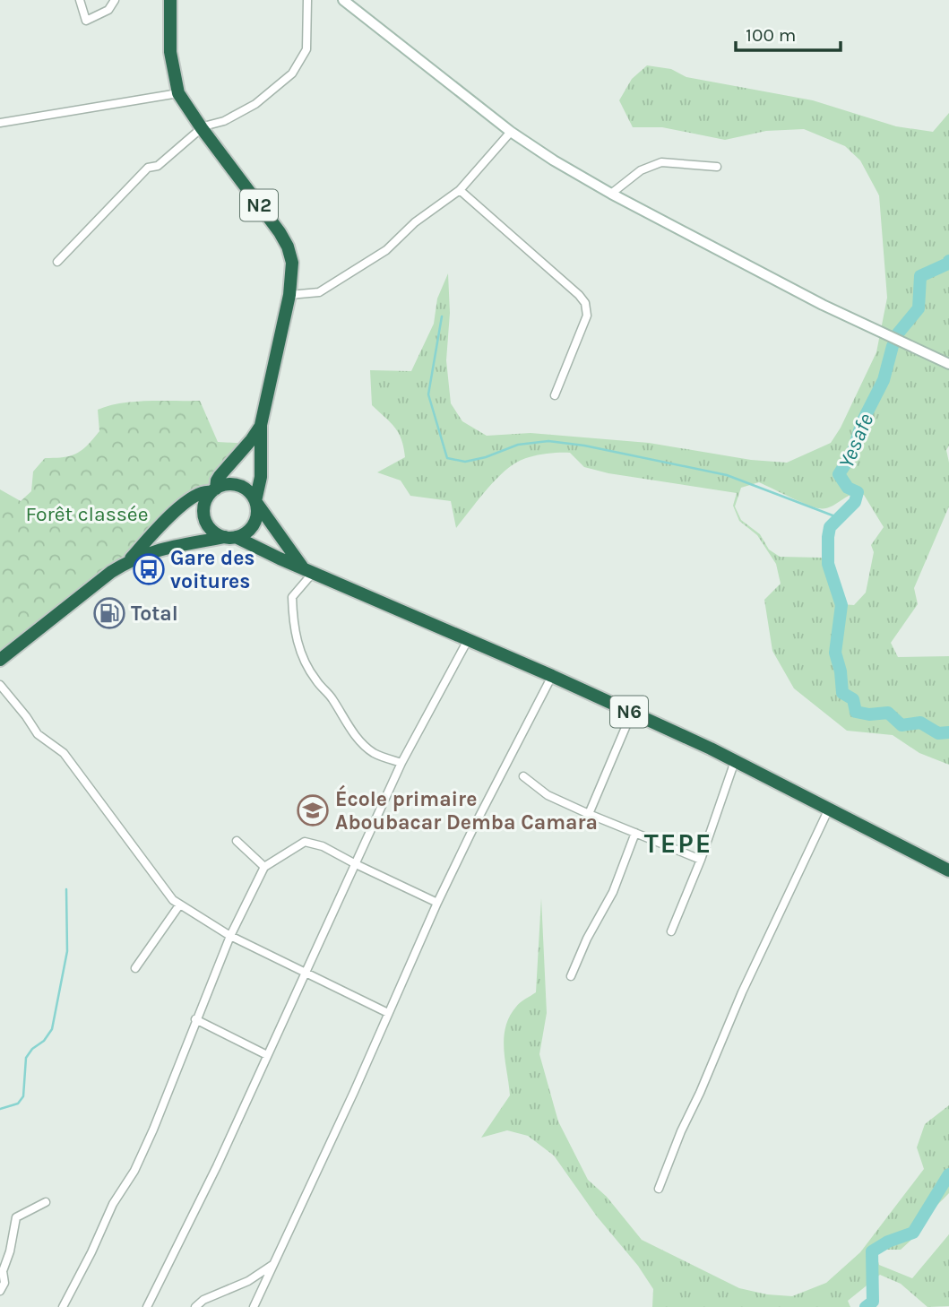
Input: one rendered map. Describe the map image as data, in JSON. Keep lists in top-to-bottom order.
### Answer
{
  "streets": {
    "highway": ["N2", "N6"]
  },
  "crossings": [
    ["N2", "N6"]
  ],
  "districts": ["TEPE"],
  "water": ["Yesafe"],
  "parks": ["Forêt classée"],
  "places": {
    "bus stop": ["Gare des voitures"],
    "fuel station": ["Total"],
    "school or university": ["École primaire Aboubacar Demba Camara"]
  },
  "scale_bar": "100 m"
}
